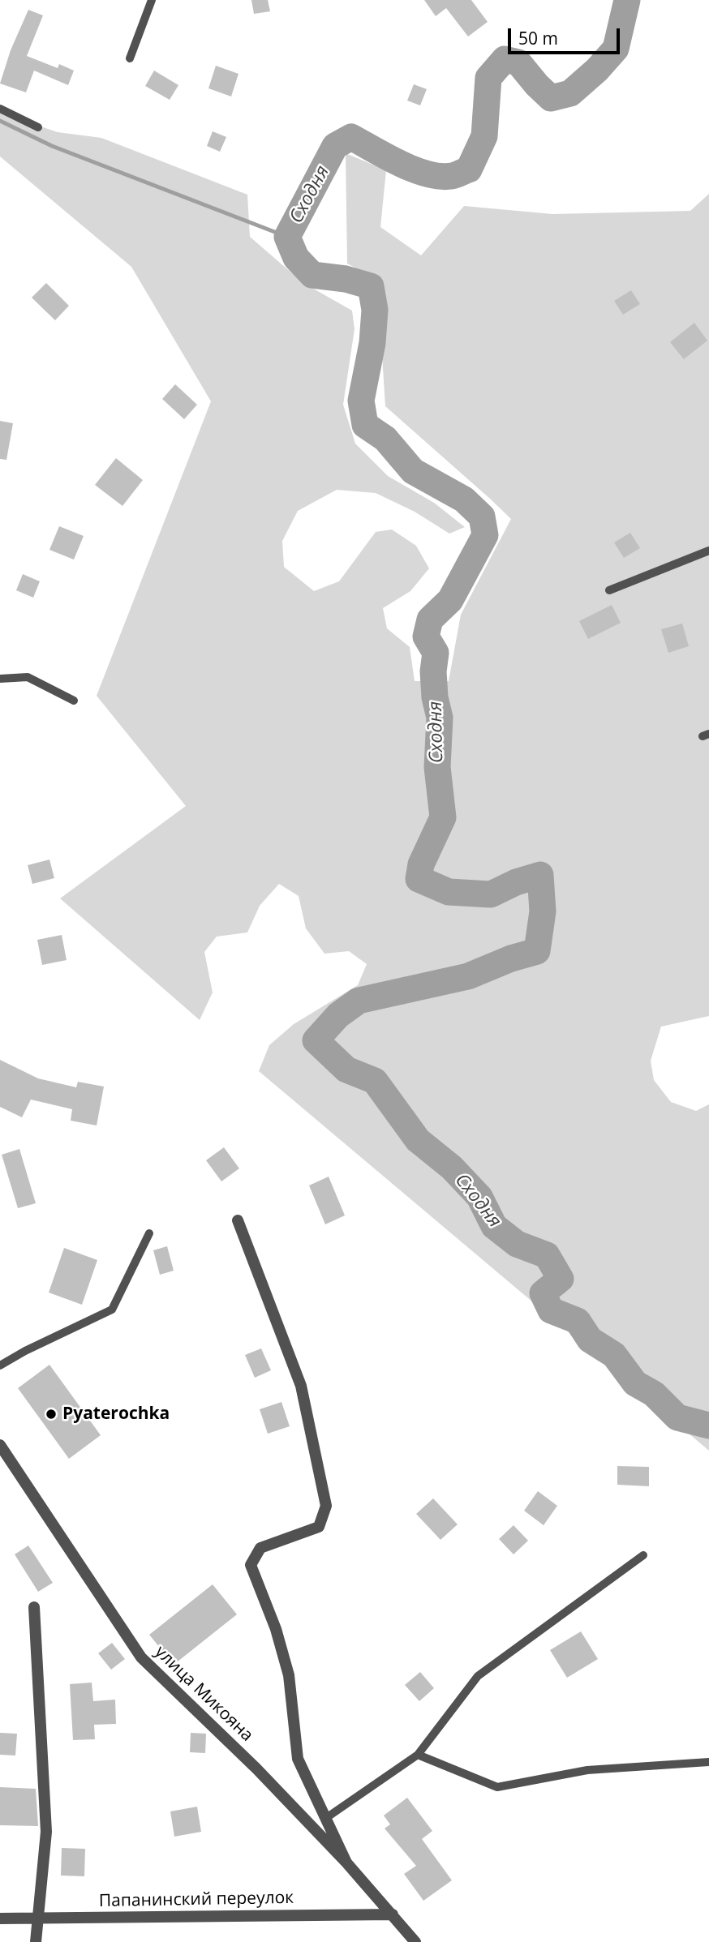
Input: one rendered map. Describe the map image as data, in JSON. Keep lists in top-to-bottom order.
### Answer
{
  "streets": {
    "street": ["улица Микояна", "Папанинский переулок"]
  },
  "crossings": [
    ["улица Микояна", "Папанинский переулок"]
  ],
  "water": ["Сходня"],
  "places": ["Pyaterochka"],
  "scale_bar": "50 m"
}
